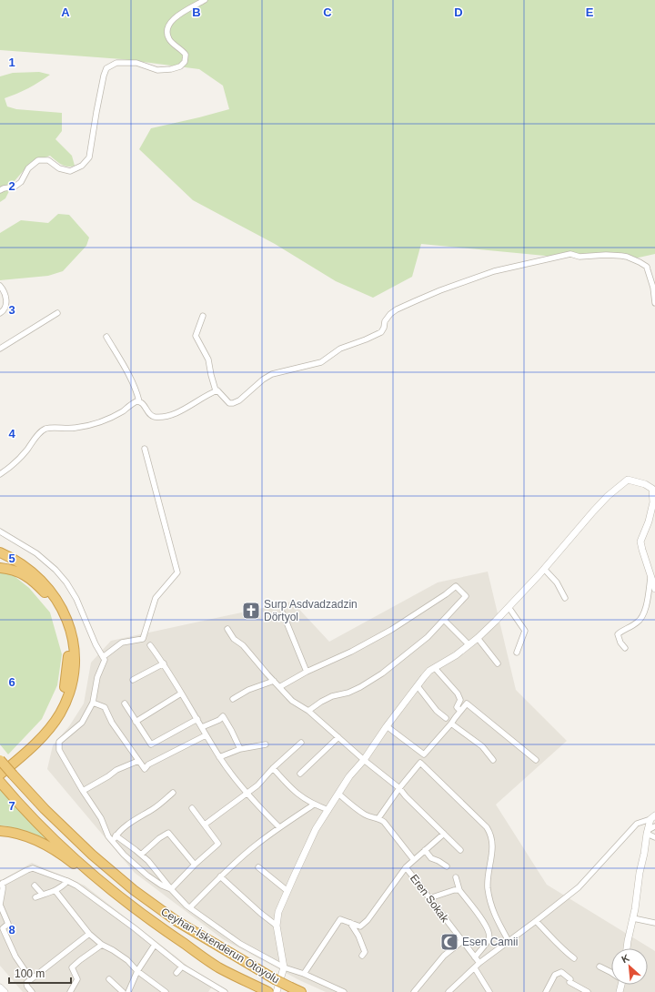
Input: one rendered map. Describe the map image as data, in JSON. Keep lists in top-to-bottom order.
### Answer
{
  "streets": {
    "highway": ["Ceyhan-İskenderun Otoyolu"],
    "street": ["Eren Sokak"]
  },
  "places": {
    "church": ["Surp Asdvadzadzin Dörtyol"],
    "mosque": ["Esen Camii"]
  },
  "scale_bar": "100 m",
  "north": "top left",
  "grid": {
    "columns": [
      "A",
      "B",
      "C",
      "D",
      "E"
    ],
    "rows": [
      "1",
      "2",
      "3",
      "4",
      "5",
      "6",
      "7",
      "8"
    ]
  }
}
